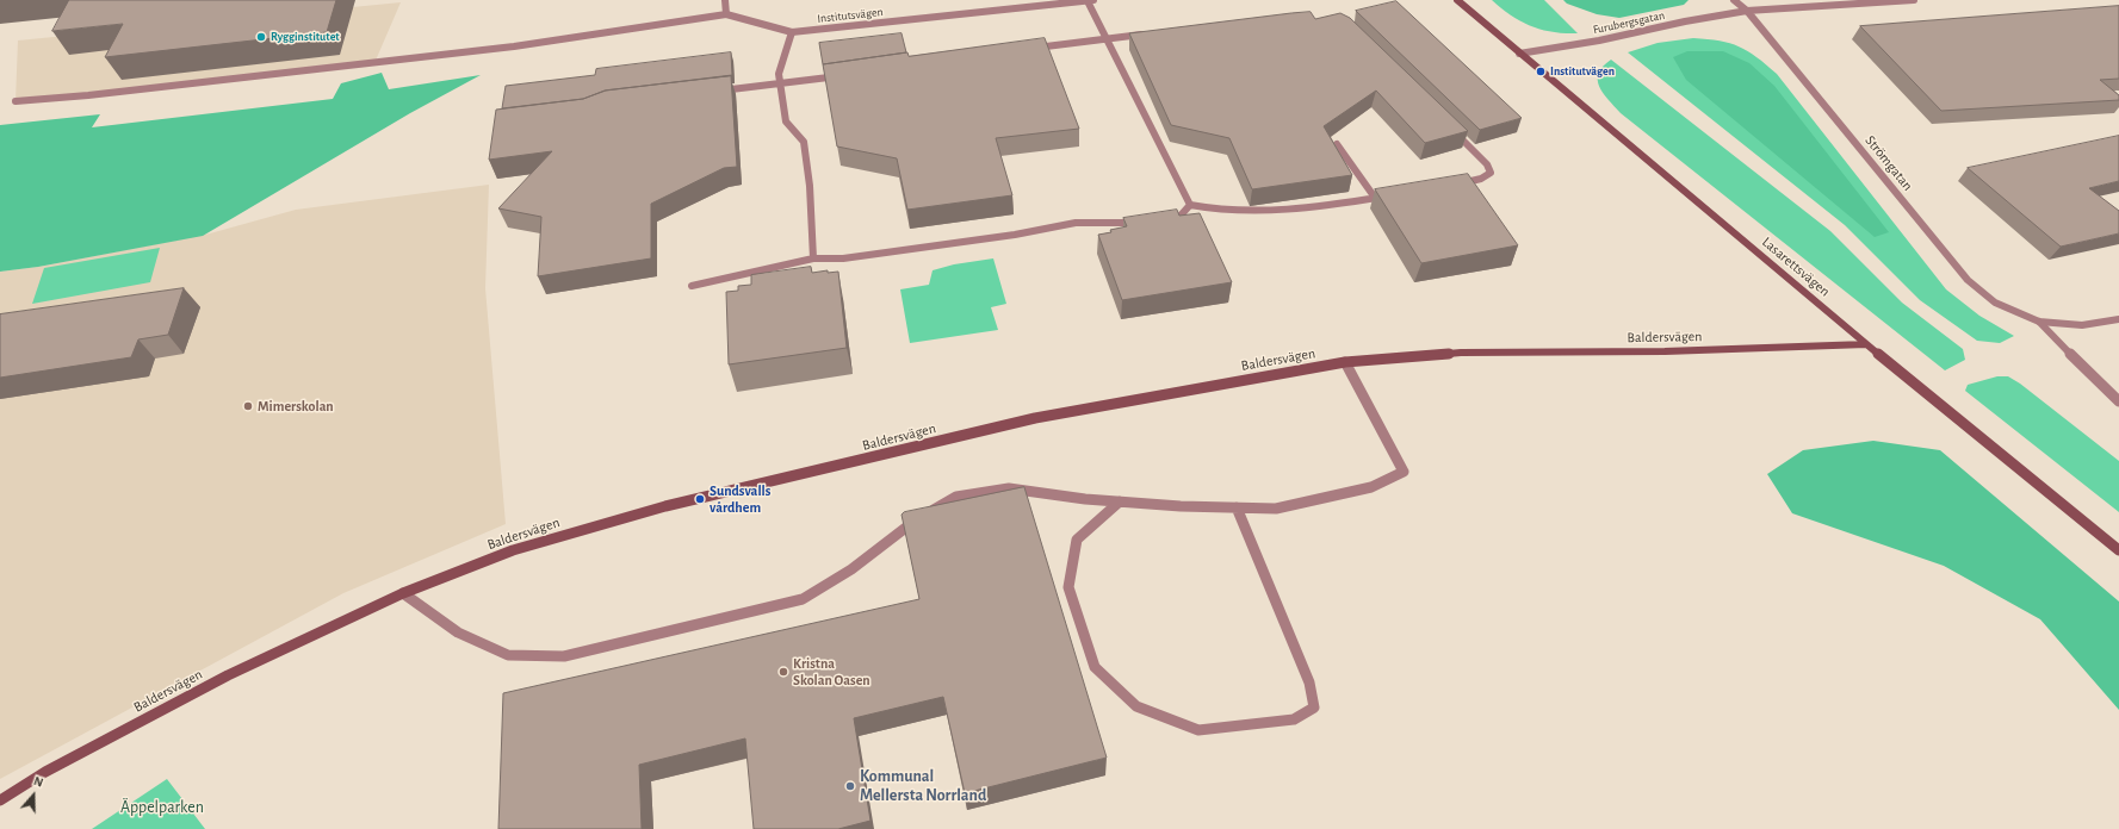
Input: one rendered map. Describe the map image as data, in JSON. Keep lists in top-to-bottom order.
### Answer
{
  "streets": {
    "street": [
      "Institutsvägen",
      "Furubergsgatan",
      "Strömgatan",
      "Lasarettsvägen",
      "Baldersvägen"
    ]
  },
  "crossings": [
    ["Furubergsgatan", "Strömgatan"],
    ["Furubergsgatan", "Lasarettsvägen"],
    ["Lasarettsvägen", "Baldersvägen"]
  ],
  "parks": ["Äppelparken"],
  "places": [
    "Rygginstitutet",
    "Institutvägen",
    "Mimerskolan",
    "Sundsvalls vårdhem",
    "Kristna Skolan Oasen",
    "Kommunal Mellersta Norrland"
  ],
  "north": "top"
}
